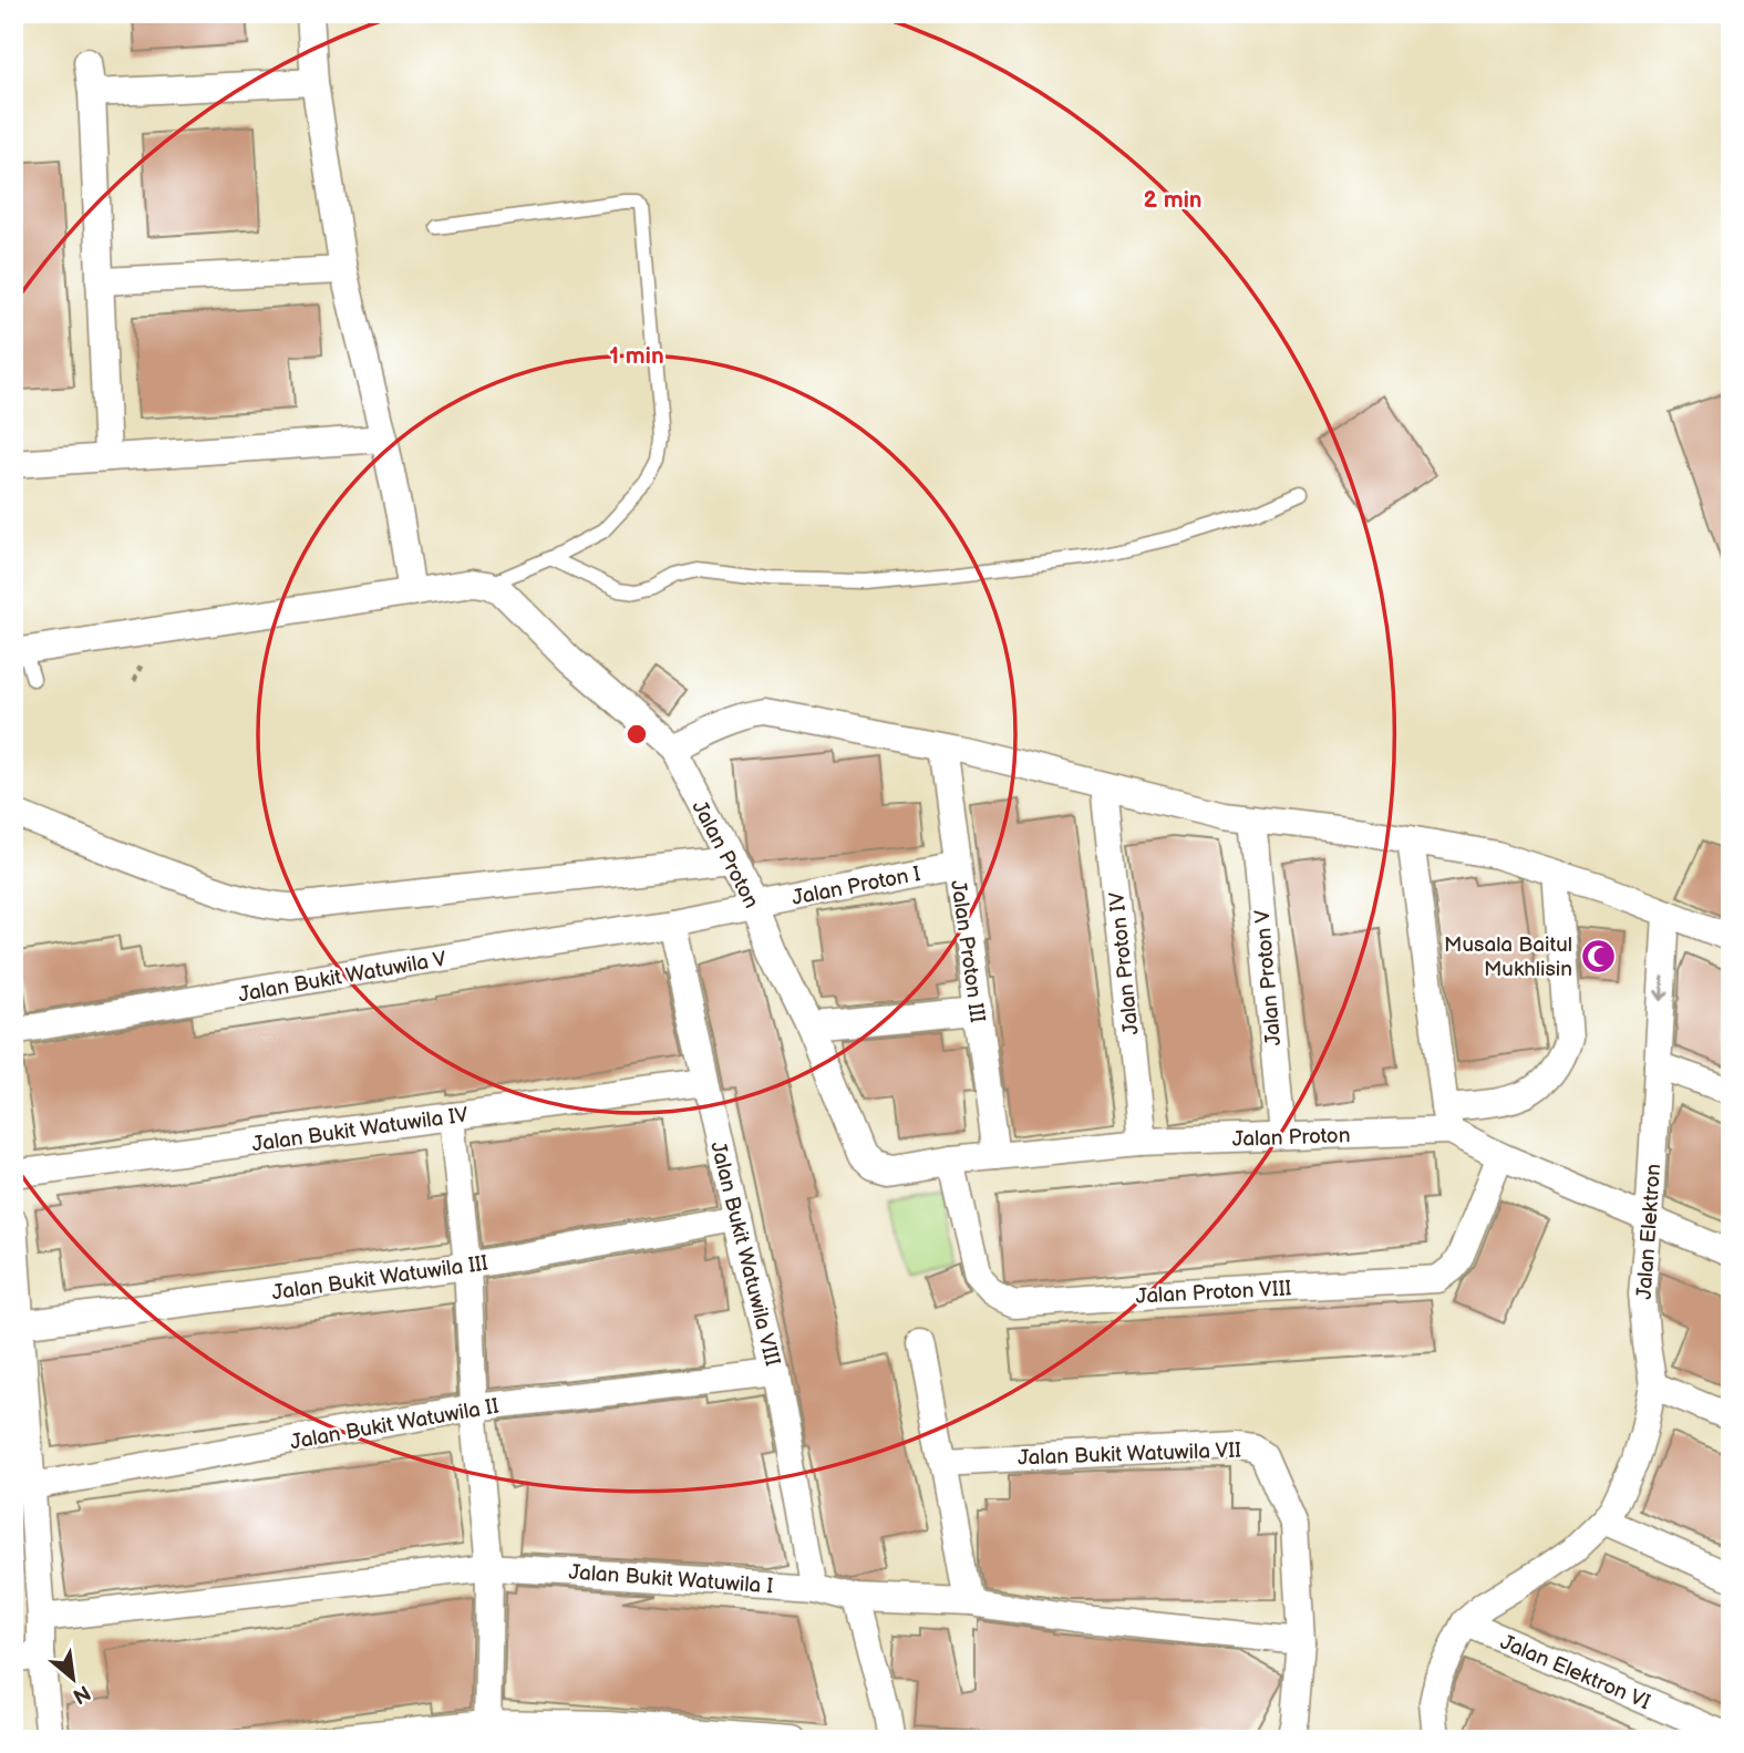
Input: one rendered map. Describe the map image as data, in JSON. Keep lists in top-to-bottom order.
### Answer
{
  "streets": {
    "street": [
      "Jalan Proton",
      "Jalan Proton I",
      "Jalan Proton III",
      "Jalan Proton IV",
      "Jalan Bukit Watuwila V",
      "Jalan Proton V",
      "Jalan Bukit Watuwila IV",
      "Jalan Elektron",
      "Jalan Bukit Watuwila VIII",
      "Jalan Bukit Watuwila III",
      "Jalan Proton VIII",
      "Jalan Bukit Watuwila II",
      "Jalan Bukit Watuwila VII",
      "Jalan Bukit Watuwila I",
      "Jalan Elektron VI"
    ]
  },
  "crossings": [
    ["Jalan Proton", "Jalan Proton I"],
    ["Jalan Proton", "Jalan Proton III"],
    ["Jalan Proton", "Jalan Proton IV"],
    ["Jalan Proton", "Jalan Proton V"],
    ["Jalan Proton", "Jalan Proton VIII"],
    ["Jalan Proton I", "Jalan Proton III"],
    ["Jalan Proton I", "Jalan Bukit Watuwila V"],
    ["Jalan Proton I", "Jalan Bukit Watuwila VIII"],
    ["Jalan Bukit Watuwila V", "Jalan Bukit Watuwila VIII"],
    ["Jalan Bukit Watuwila IV", "Jalan Bukit Watuwila VIII"],
    ["Jalan Elektron", "Jalan Elektron VI"],
    ["Jalan Bukit Watuwila VIII", "Jalan Bukit Watuwila III"],
    ["Jalan Bukit Watuwila VIII", "Jalan Bukit Watuwila II"],
    ["Jalan Bukit Watuwila VIII", "Jalan Bukit Watuwila I"],
    ["Jalan Bukit Watuwila VII", "Jalan Bukit Watuwila I"]
  ],
  "places": {
    "mosque": ["Musala Baitul Mukhlisin"]
  },
  "north": "bottom right",
  "rings": ["2 min", "1 min"]
}
